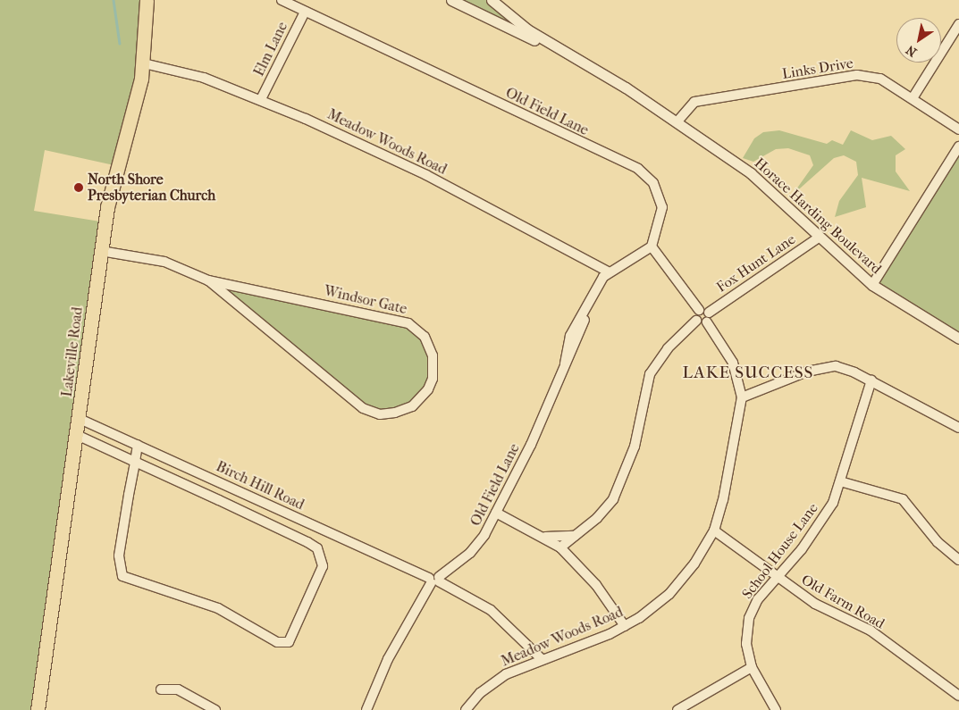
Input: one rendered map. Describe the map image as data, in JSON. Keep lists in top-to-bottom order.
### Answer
{
  "streets": {
    "main road": ["Lakeville Road"],
    "street": [
      "Elm Lane",
      "Links Drive",
      "Old Field Lane",
      "Meadow Woods Road",
      "Horace Harding Boulevard",
      "Fox Hunt Lane",
      "Windsor Gate",
      "Birch Hill Road",
      "School House Lane",
      "Old Farm Road"
    ]
  },
  "crossings": [
    ["Elm Lane", "Old Field Lane"],
    ["Elm Lane", "Meadow Woods Road"],
    ["Links Drive", "Horace Harding Boulevard"],
    ["Old Field Lane", "Meadow Woods Road"],
    ["Old Field Lane", "Birch Hill Road"],
    ["Meadow Woods Road", "Fox Hunt Lane"],
    ["Meadow Woods Road", "Lakeville Road"],
    ["Meadow Woods Road", "Birch Hill Road"],
    ["Meadow Woods Road", "Old Farm Road"],
    ["Horace Harding Boulevard", "Fox Hunt Lane"],
    ["Windsor Gate", "Lakeville Road"],
    ["Lakeville Road", "Birch Hill Road"],
    ["School House Lane", "Old Farm Road"]
  ],
  "districts": ["LAKE SUCCESS"],
  "places": ["North Shore Presbyterian Church"],
  "north": "bottom left"
}
